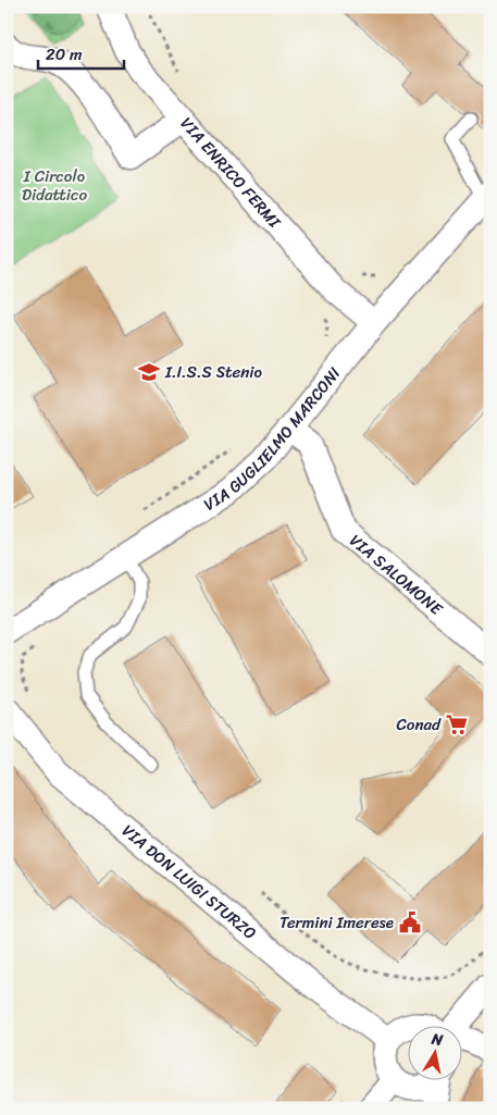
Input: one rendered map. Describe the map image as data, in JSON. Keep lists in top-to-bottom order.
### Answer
{
  "streets": {
    "street": [
      "VIA ENRICO FERMI",
      "VIA GUGLIELMO MARCONI",
      "VIA SALOMONE",
      "VIA DON LUIGI STURZO"
    ]
  },
  "crossings": [
    ["VIA ENRICO FERMI", "VIA GUGLIELMO MARCONI"],
    ["VIA GUGLIELMO MARCONI", "VIA SALOMONE"]
  ],
  "parks": ["I Circolo Didattico"],
  "places": {
    "school or university": ["I.I.S.S Stenio"],
    "supermarket": ["Conad"],
    "public building": ["Termini Imerese"]
  },
  "scale_bar": "20 m",
  "north": "top"
}
